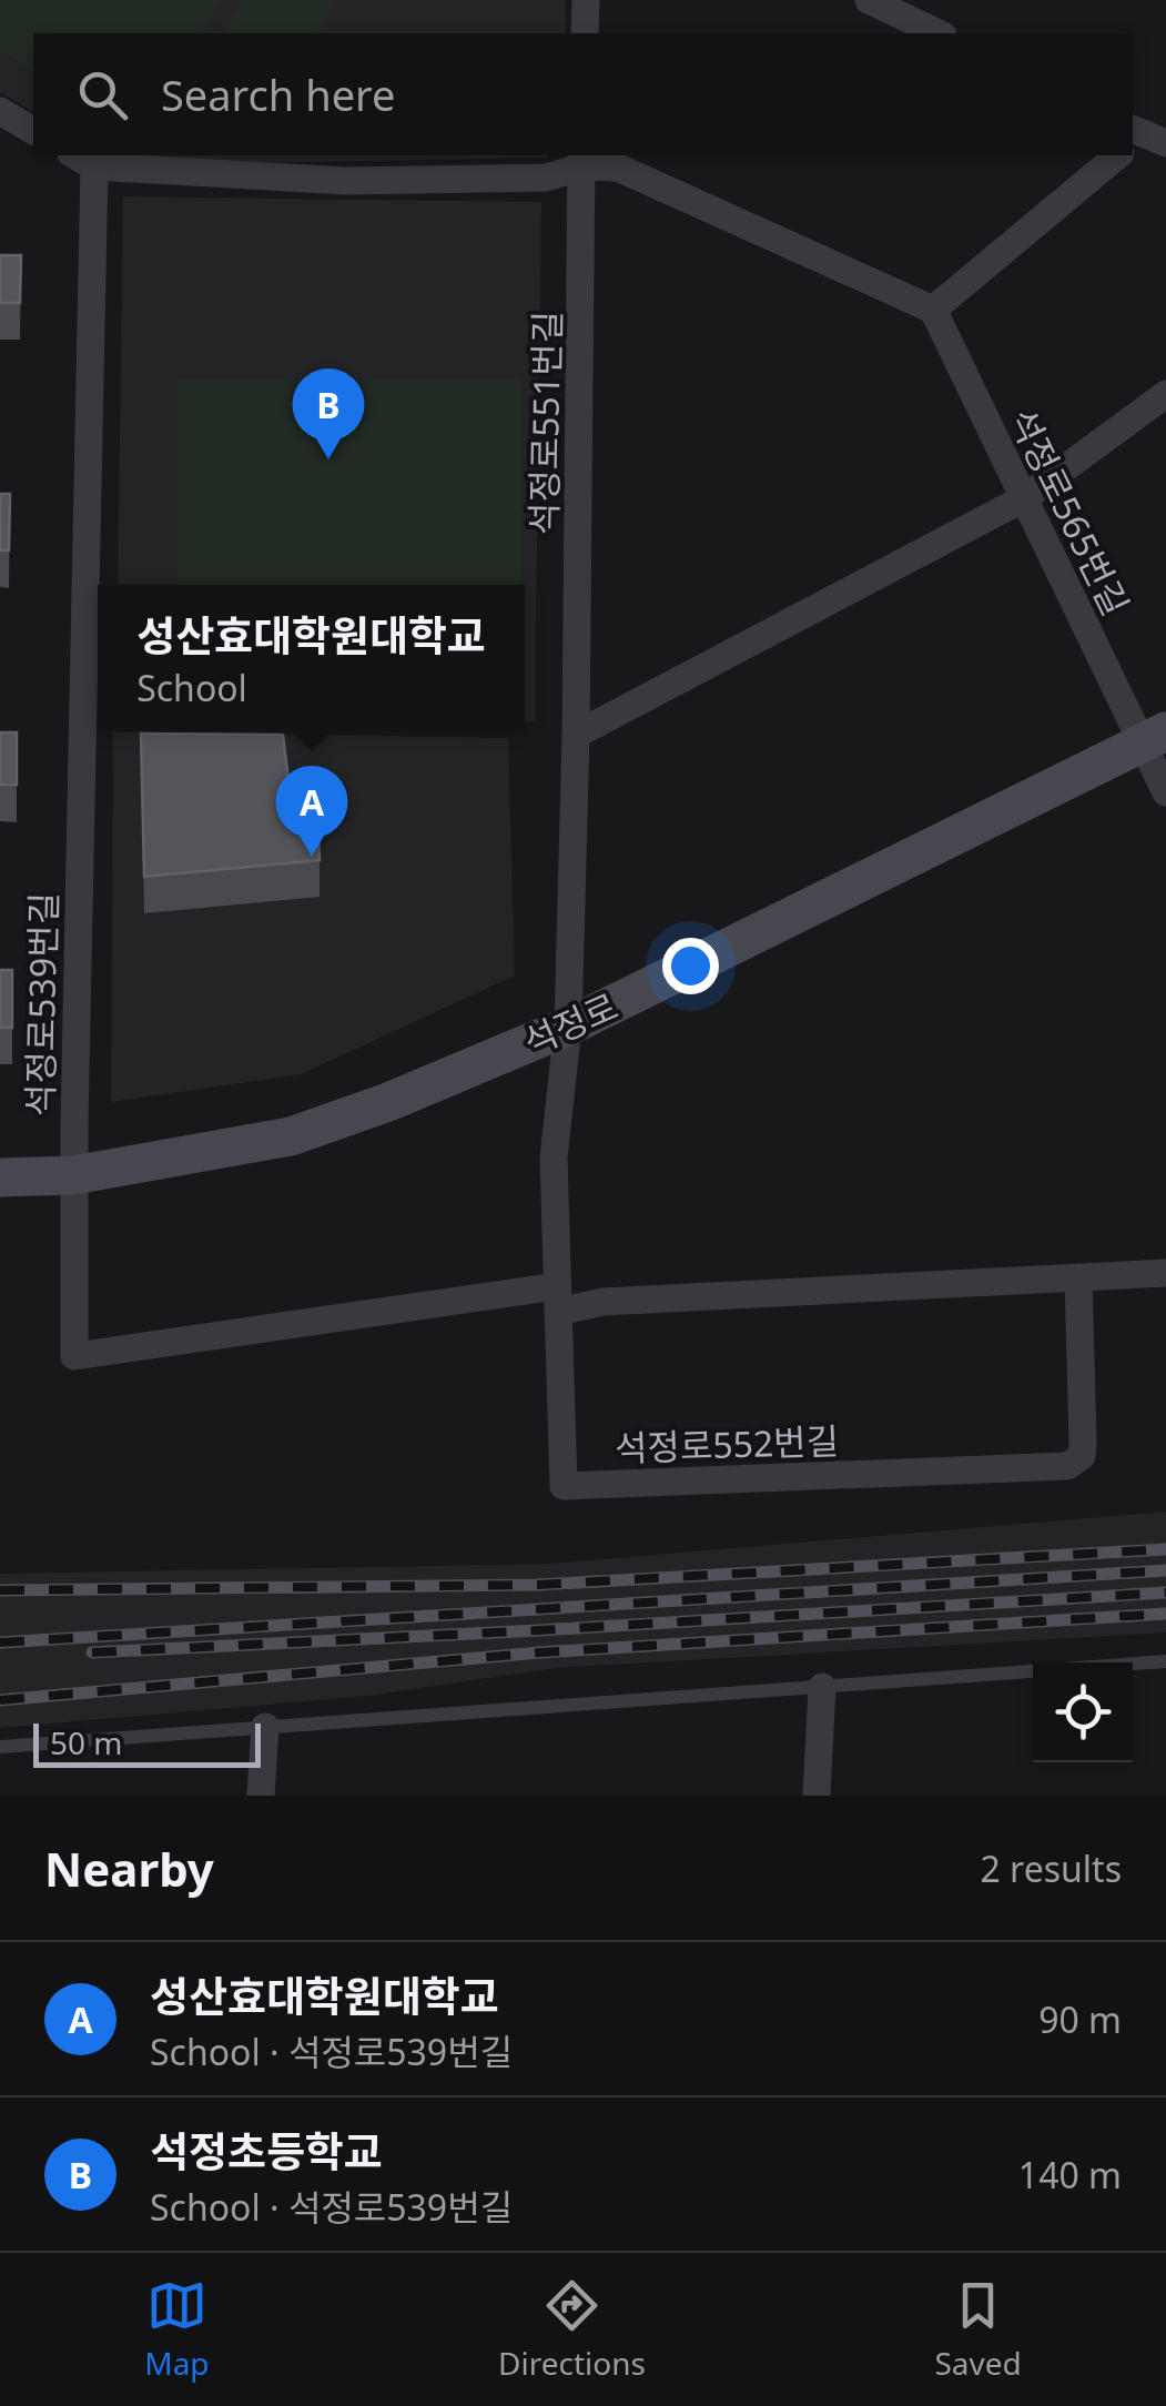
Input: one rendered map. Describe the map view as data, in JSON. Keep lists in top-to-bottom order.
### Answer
{
  "streets": {
    "main road": ["석정로"],
    "street": [
      "석정로551번길",
      "석정로565번길",
      "석정로539번길",
      "석정로552번길"
    ]
  },
  "crossings": [
    ["석정로551번길", "석정로"],
    ["석정로551번길", "석정로552번길"],
    ["석정로565번길", "석정로"],
    ["석정로539번길", "석정로"],
    ["석정로539번길", "석정로552번길"],
    ["석정로", "석정로552번길"]
  ],
  "scale_bar": "50 m",
  "page": {
    "search": "Search here",
    "pins": ["B", "A"],
    "popup": ["성산효대학원대학교", "School"],
    "scale": "50 m",
    "heading": ["Nearby", "2 results"],
    "list": [
      {
        "mark": "A",
        "name": "성산효대학원대학교",
        "note": "School · 석정로539번길",
        "value": "90 m"
      },
      {
        "mark": "B",
        "name": "석정초등학교",
        "note": "School · 석정로539번길",
        "value": "140 m"
      }
    ],
    "nav": ["Map", "Directions", "Saved"]
  }
}
